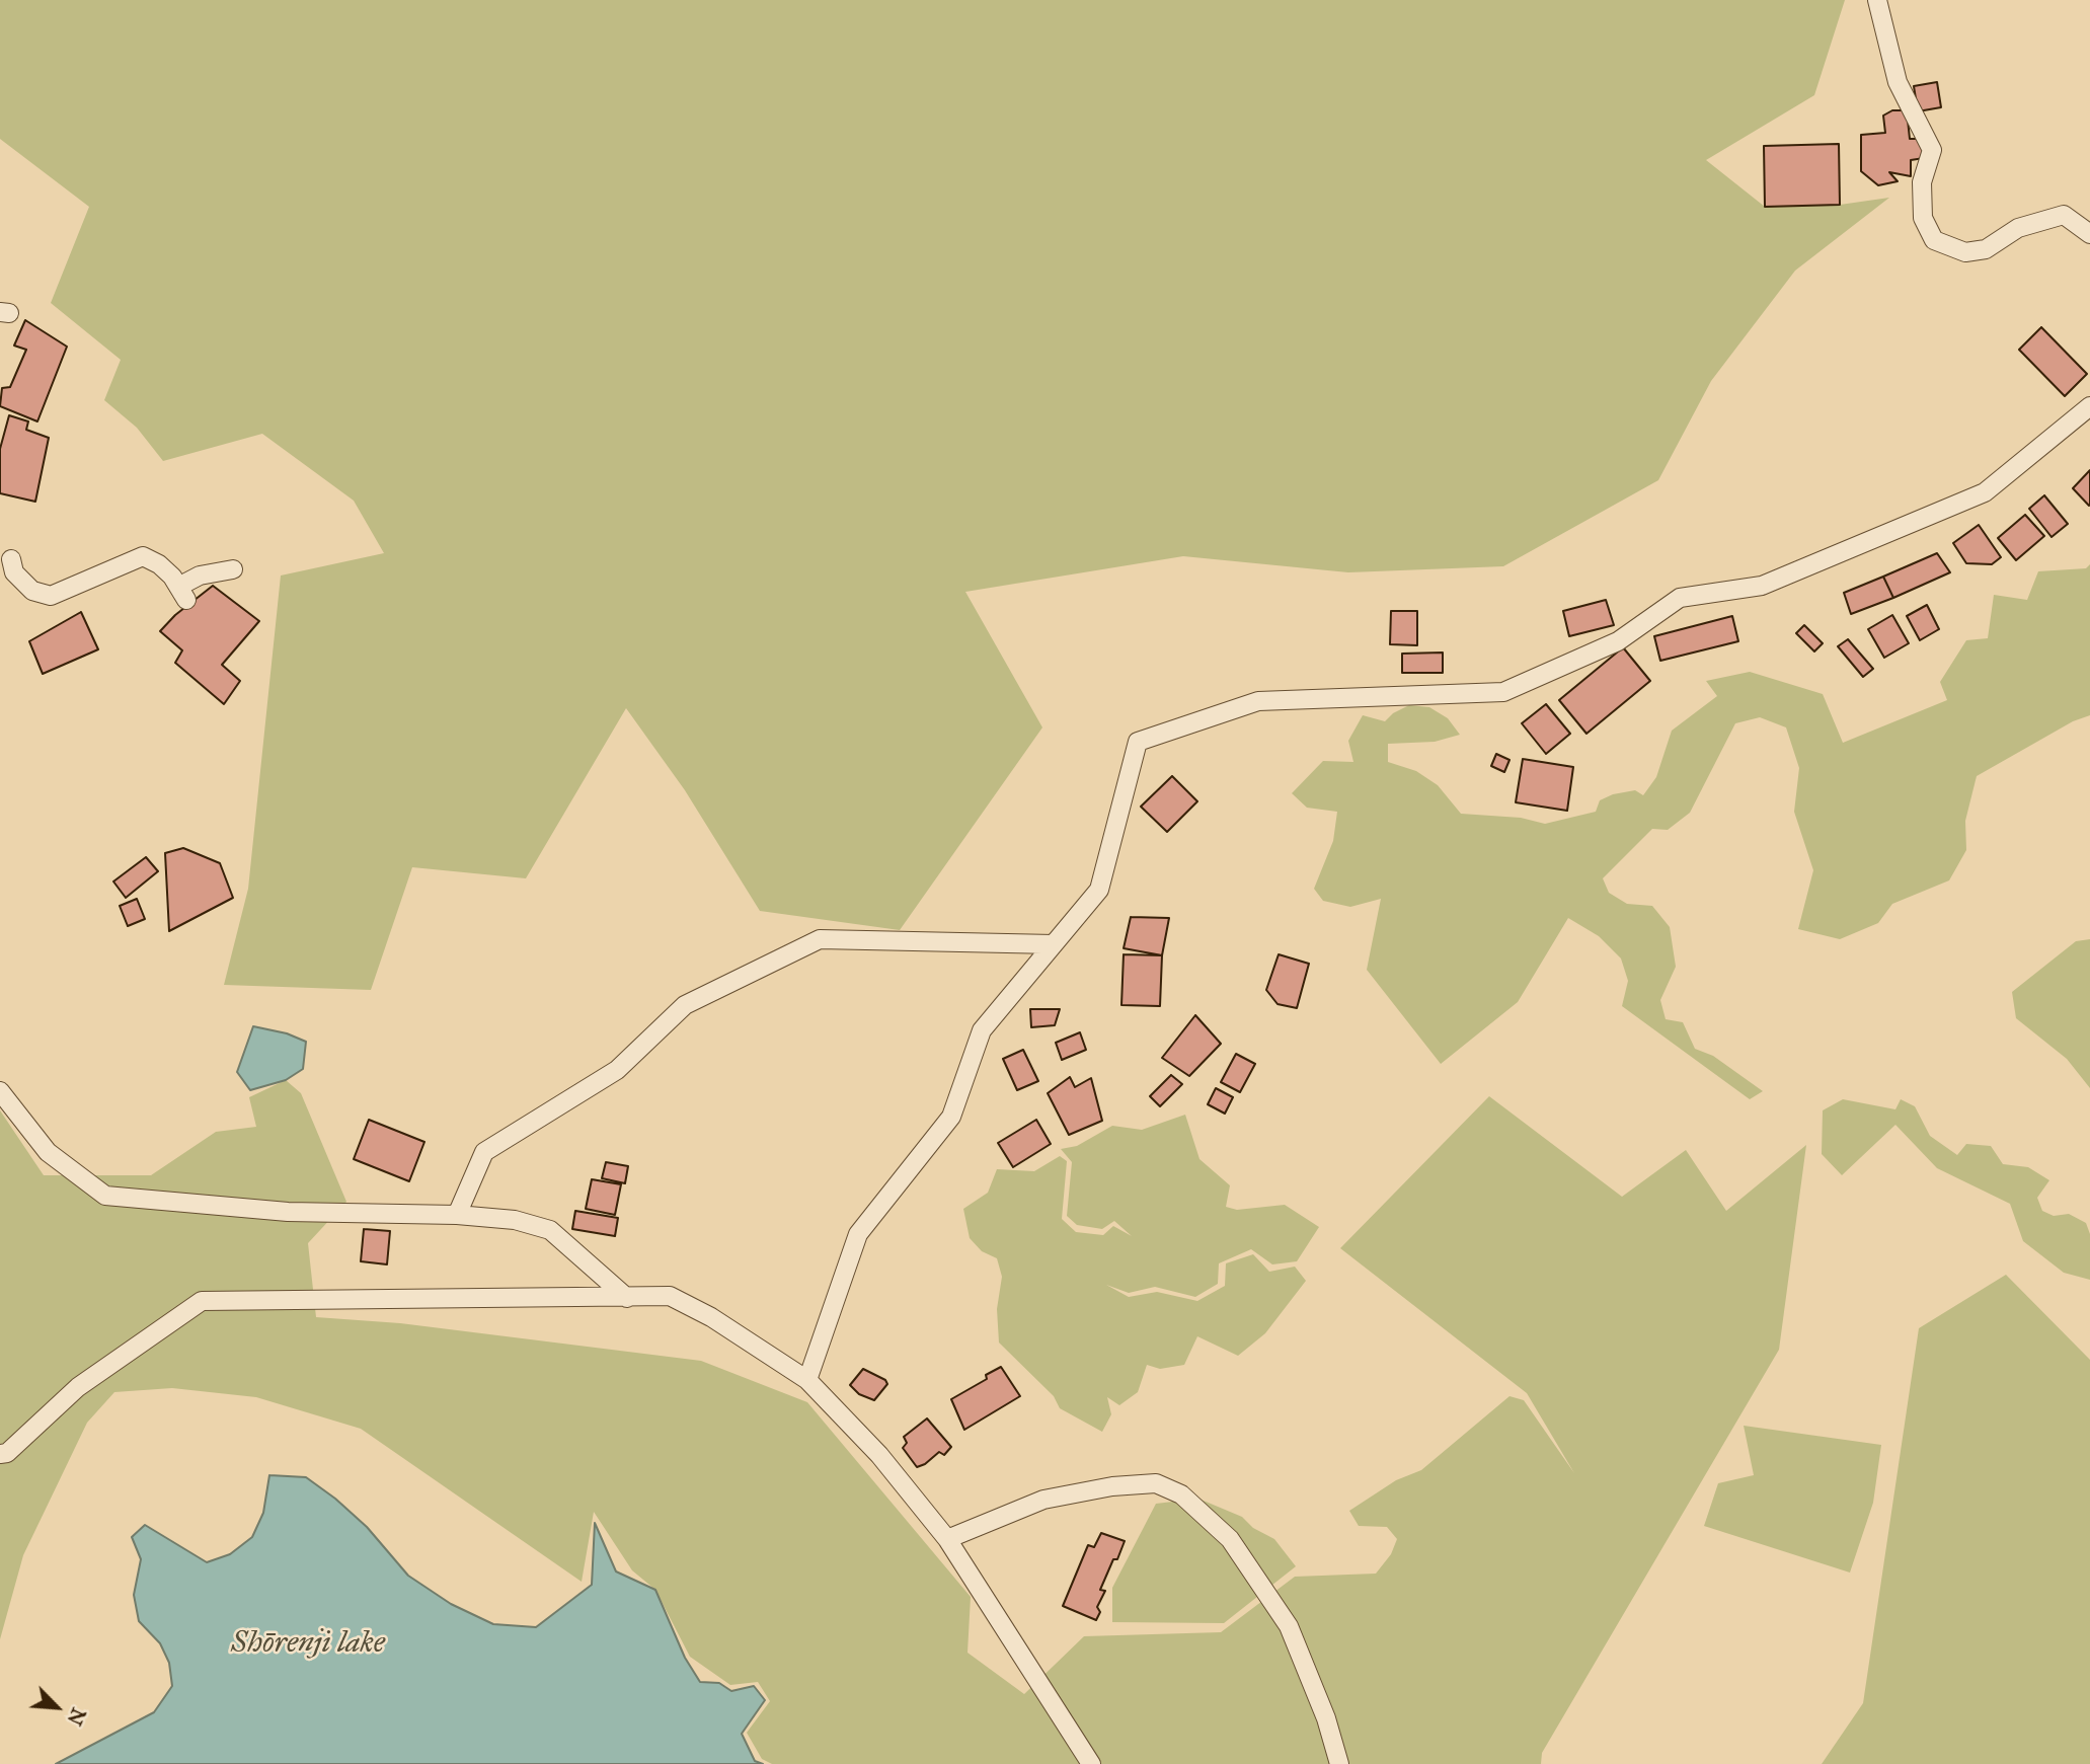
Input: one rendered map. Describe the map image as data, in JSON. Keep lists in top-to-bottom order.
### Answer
{
  "water": ["Shōrenji lake"],
  "north": "bottom right"
}
